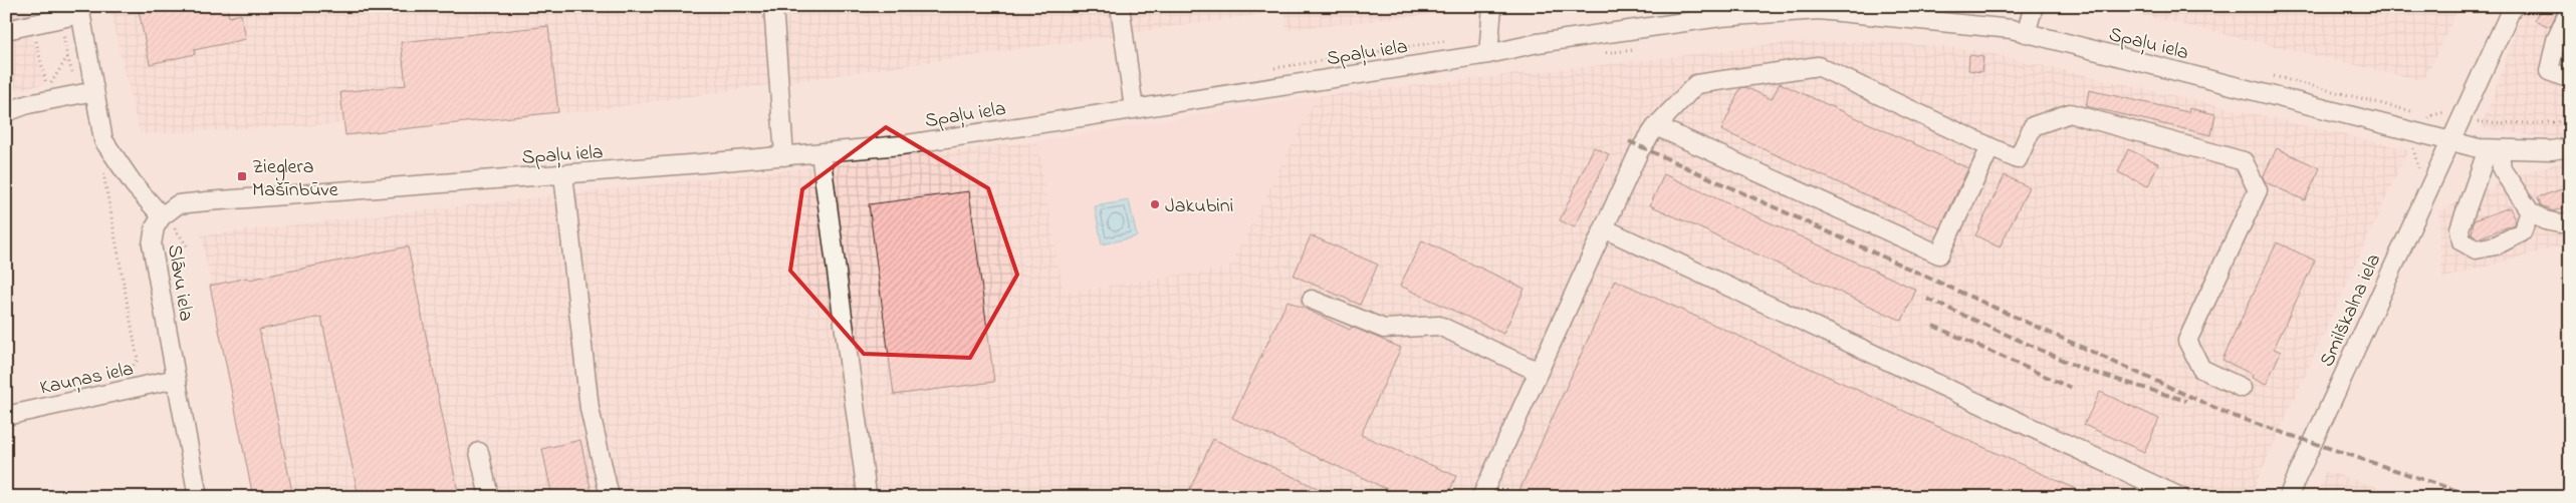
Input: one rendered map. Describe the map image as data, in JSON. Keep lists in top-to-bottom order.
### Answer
{
  "streets": {
    "street": [
      "Spaļu iela",
      "Slāvu iela",
      "Smilškalna iela",
      "Kauņas iela"
    ]
  },
  "crossings": [
    ["Spaļu iela", "Slāvu iela"],
    ["Spaļu iela", "Smilškalna iela"],
    ["Slāvu iela", "Kauņas iela"]
  ],
  "places": {
    "transit": ["Zieglera Mašīnbūve"],
    "other": ["Jakubini"]
  }
}
